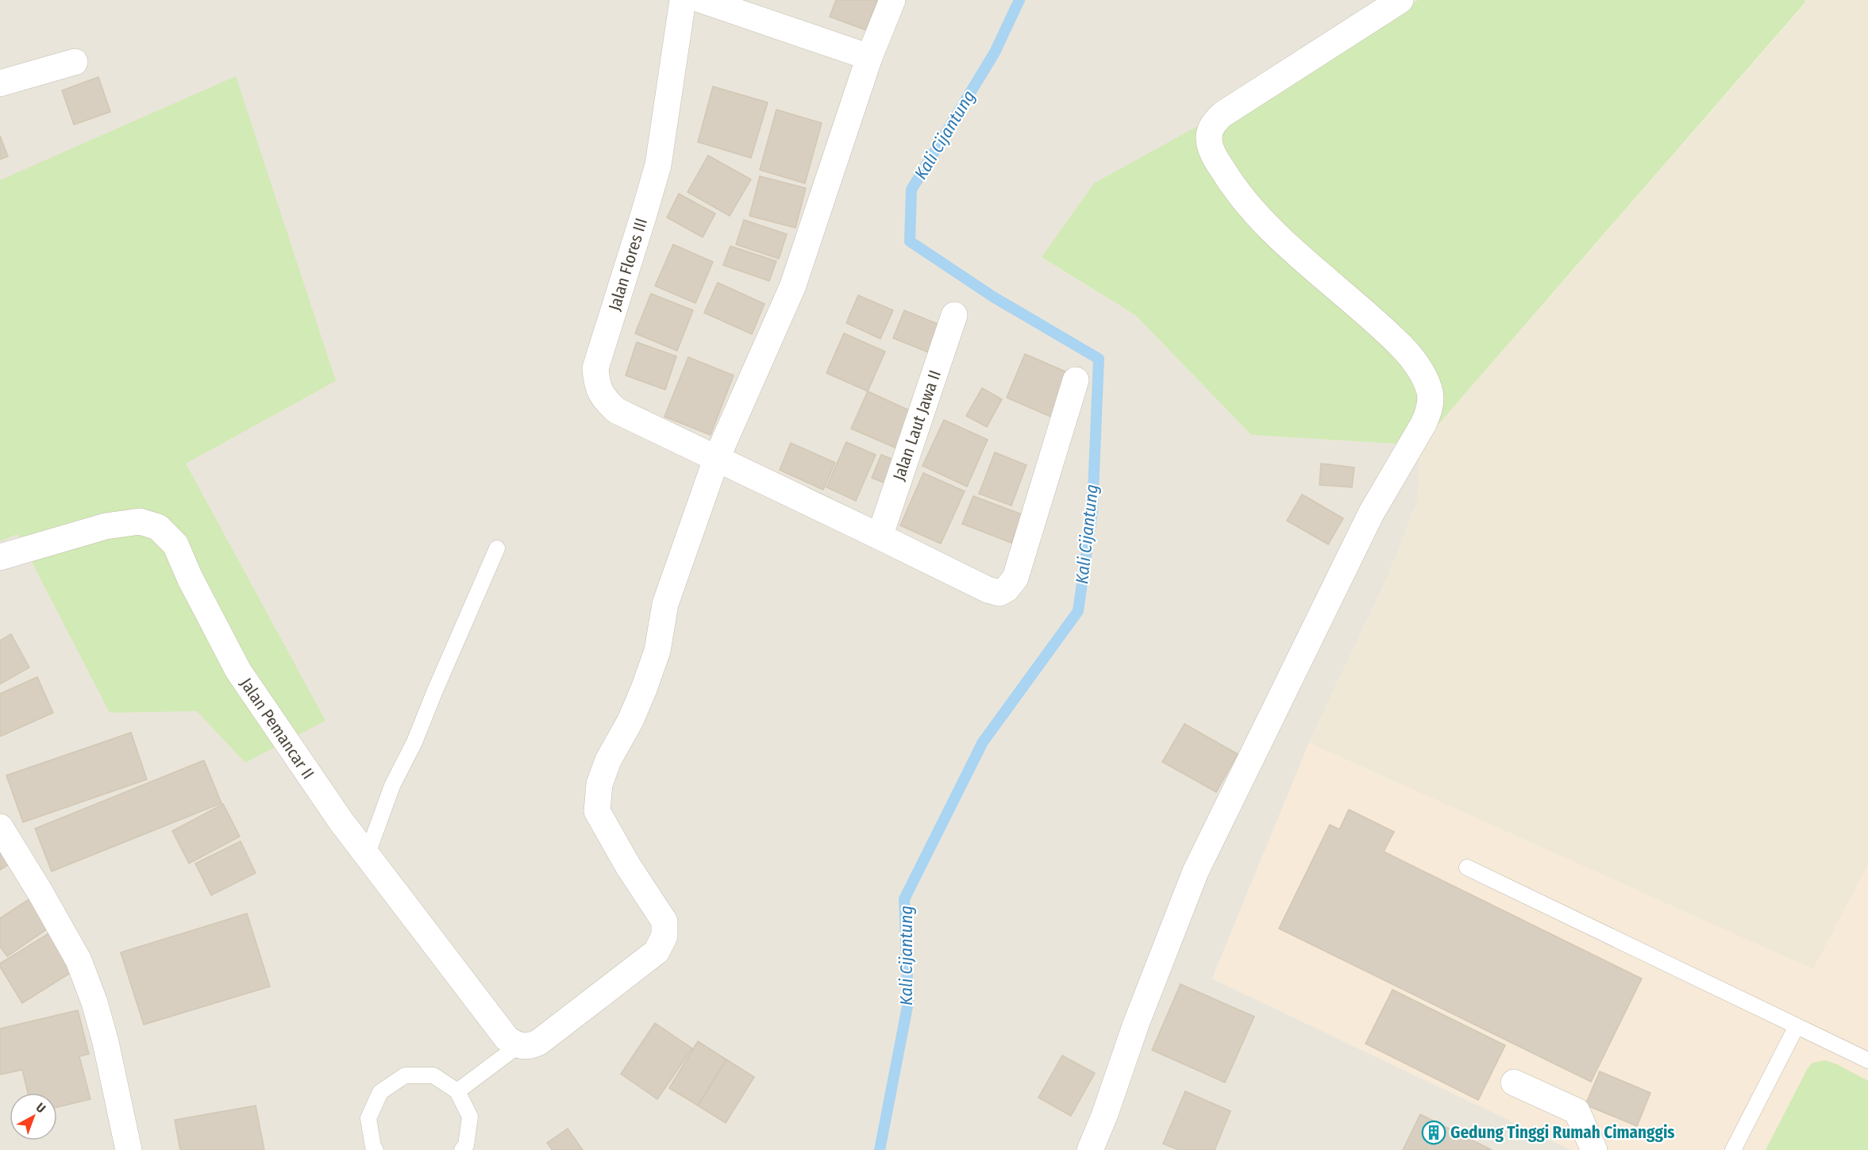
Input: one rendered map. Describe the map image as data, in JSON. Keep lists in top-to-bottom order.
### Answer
{
  "streets": {
    "street": ["Jalan Flores III", "Jalan Laut Jawa II", "Jalan Pemancar II"]
  },
  "crossings": [
    ["Jalan Flores III", "Jalan Laut Jawa II"]
  ],
  "water": ["Kali Cijantung"],
  "places": {
    "building": ["Gedung Tinggi Rumah Cimanggis"]
  },
  "north": "top right"
}
